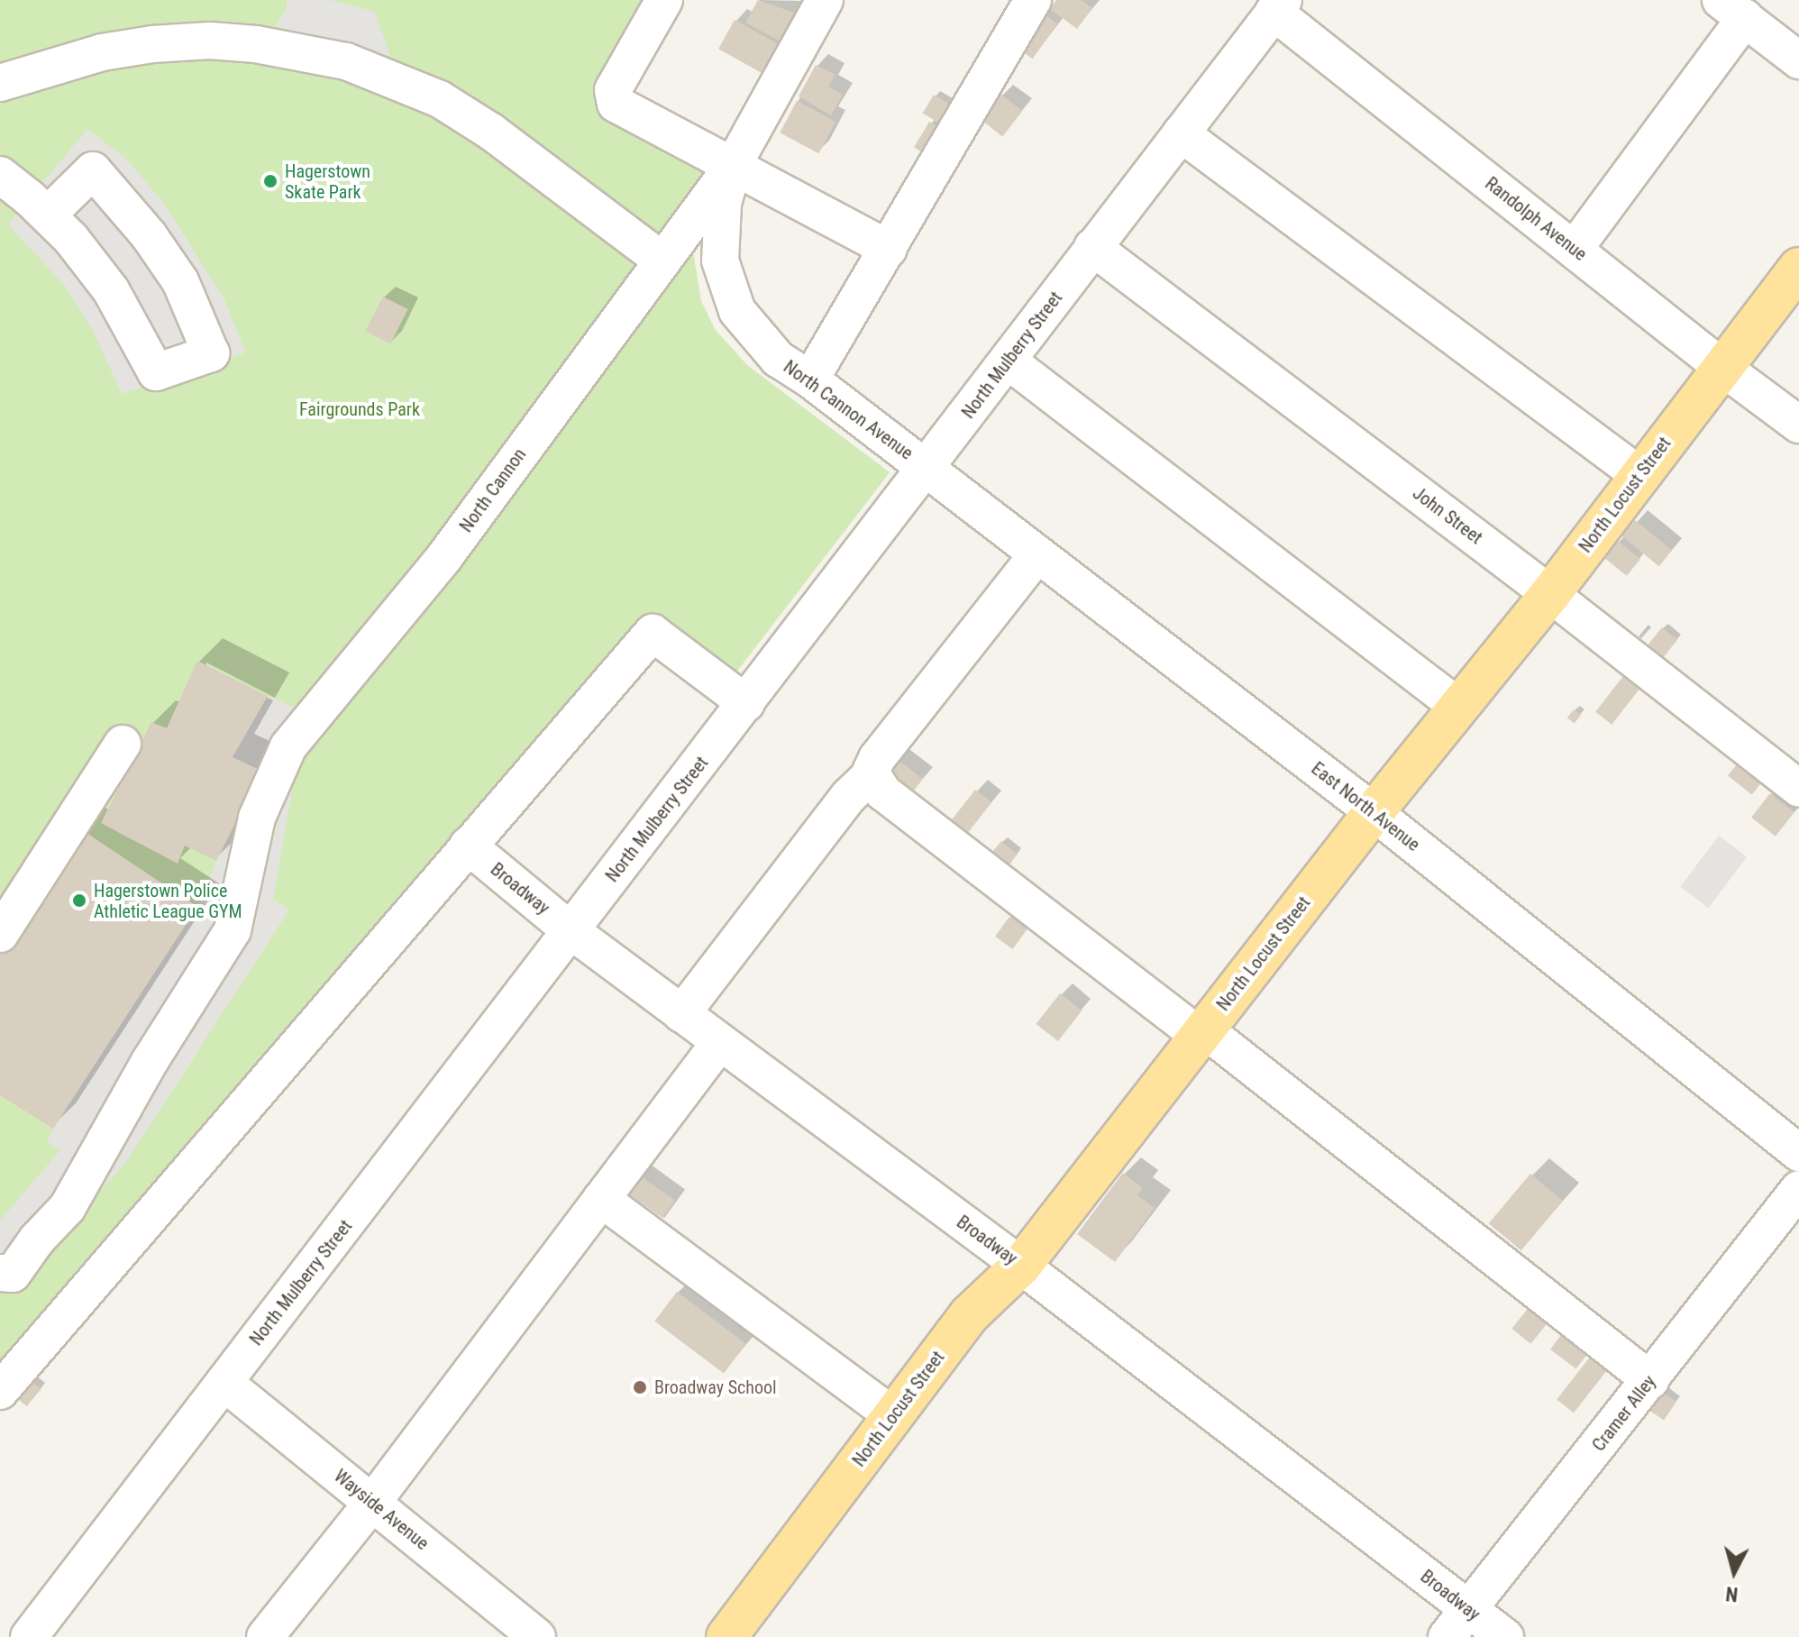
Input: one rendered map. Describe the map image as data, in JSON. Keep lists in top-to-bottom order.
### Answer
{
  "streets": {
    "main road": ["North Locust Street"],
    "street": [
      "Randolph Avenue",
      "North Mulberry Street",
      "North Cannon Avenue",
      "North Cannon",
      "John Street",
      "East North Avenue",
      "Broadway",
      "Cramer Alley",
      "Wayside Avenue"
    ]
  },
  "crossings": [
    ["Randolph Avenue", "North Mulberry Street"],
    ["Randolph Avenue", "North Locust Street"],
    ["North Mulberry Street", "North Cannon Avenue"],
    ["North Mulberry Street", "John Street"],
    ["North Mulberry Street", "East North Avenue"],
    ["North Mulberry Street", "Broadway"],
    ["North Mulberry Street", "Wayside Avenue"],
    ["North Cannon Avenue", "North Cannon"],
    ["North Cannon Avenue", "East North Avenue"],
    ["North Locust Street", "John Street"],
    ["North Locust Street", "East North Avenue"],
    ["North Locust Street", "Broadway"],
    ["Broadway", "Cramer Alley"]
  ],
  "parks": ["Fairgrounds Park"],
  "places": ["Hagerstown Skate Park", "Hagerstown Police Athletic League GYM", "Broadway School"],
  "north": "bottom"
}
